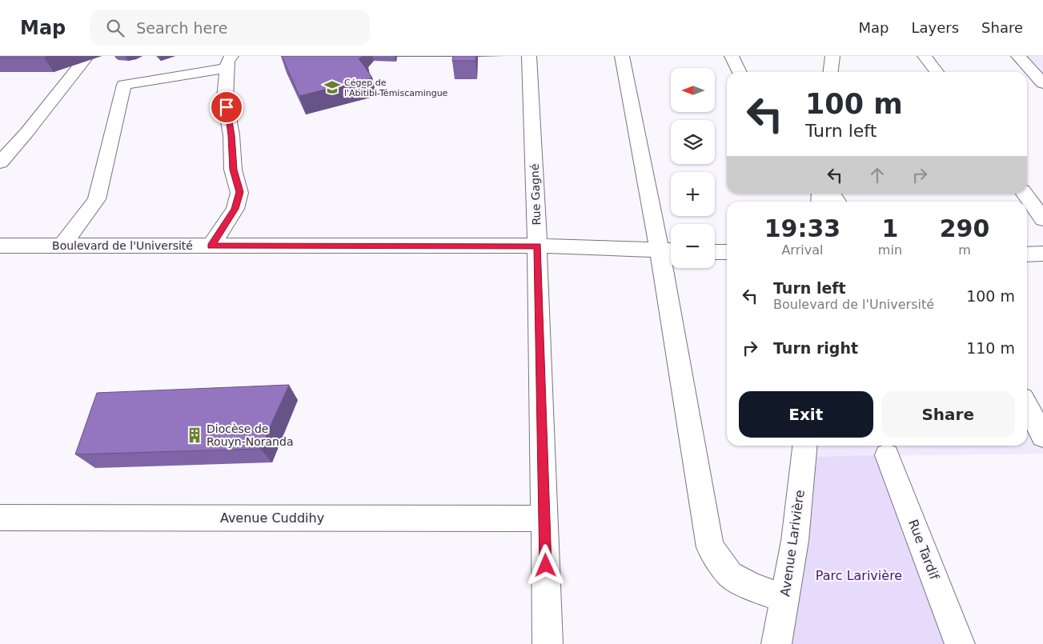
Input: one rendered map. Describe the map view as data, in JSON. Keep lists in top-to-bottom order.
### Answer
{
  "streets": {
    "street": [
      "Rue Gagné",
      "Boulevard de l'Université",
      "Avenue Cuddihy",
      "Avenue Larivière",
      "Rue Tardif"
    ]
  },
  "crossings": [
    ["Rue Gagné", "Boulevard de l'Université"],
    ["Rue Gagné", "Avenue Cuddihy"]
  ],
  "parks": ["Parc Larivière"],
  "places": {
    "school or university": ["Cégep de l'Abitibi-Témiscamingue"],
    "building": ["Diocèse de Rouyn-Noranda"]
  },
  "north": "left",
  "page": {
    "header": "Map",
    "search": "Search here",
    "nav": ["Map", "Layers", "Share"],
    "map_buttons": ["+", "−"],
    "turn": ["100 m", "Turn left"],
    "eta": [
      "19:33",
      "Arrival",
      "1",
      "min",
      "290",
      "m"
    ],
    "list": [
      {
        "name": "Turn left",
        "note": "Boulevard de l'Université",
        "value": "100 m"
      },
      {
        "name": "Turn right",
        "value": "110 m"
      }
    ],
    "buttons": ["Exit", "Share"]
  }
}
